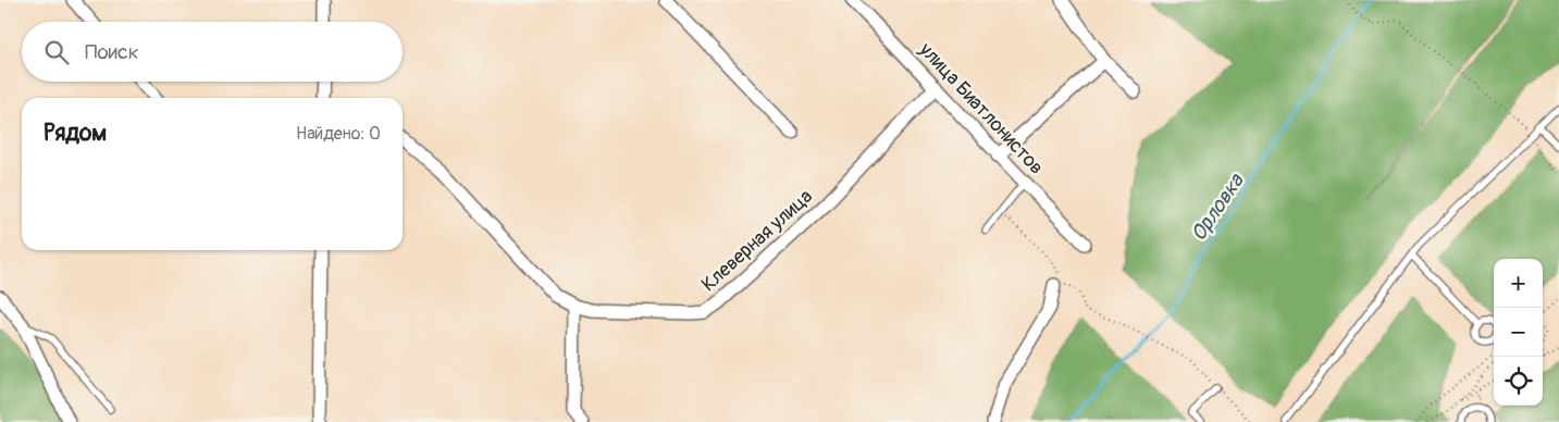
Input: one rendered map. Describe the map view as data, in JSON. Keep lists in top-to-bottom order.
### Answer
{
  "streets": {
    "street": ["улица Биатлонистов", "Клеверная улица"]
  },
  "crossings": [
    ["улица Биатлонистов", "Клеверная улица"]
  ],
  "water": ["Орловка"],
  "page": {
    "search": "Поиск",
    "heading": ["Рядом", "Найдено: 0"],
    "map_buttons": ["+", "−"]
  }
}
